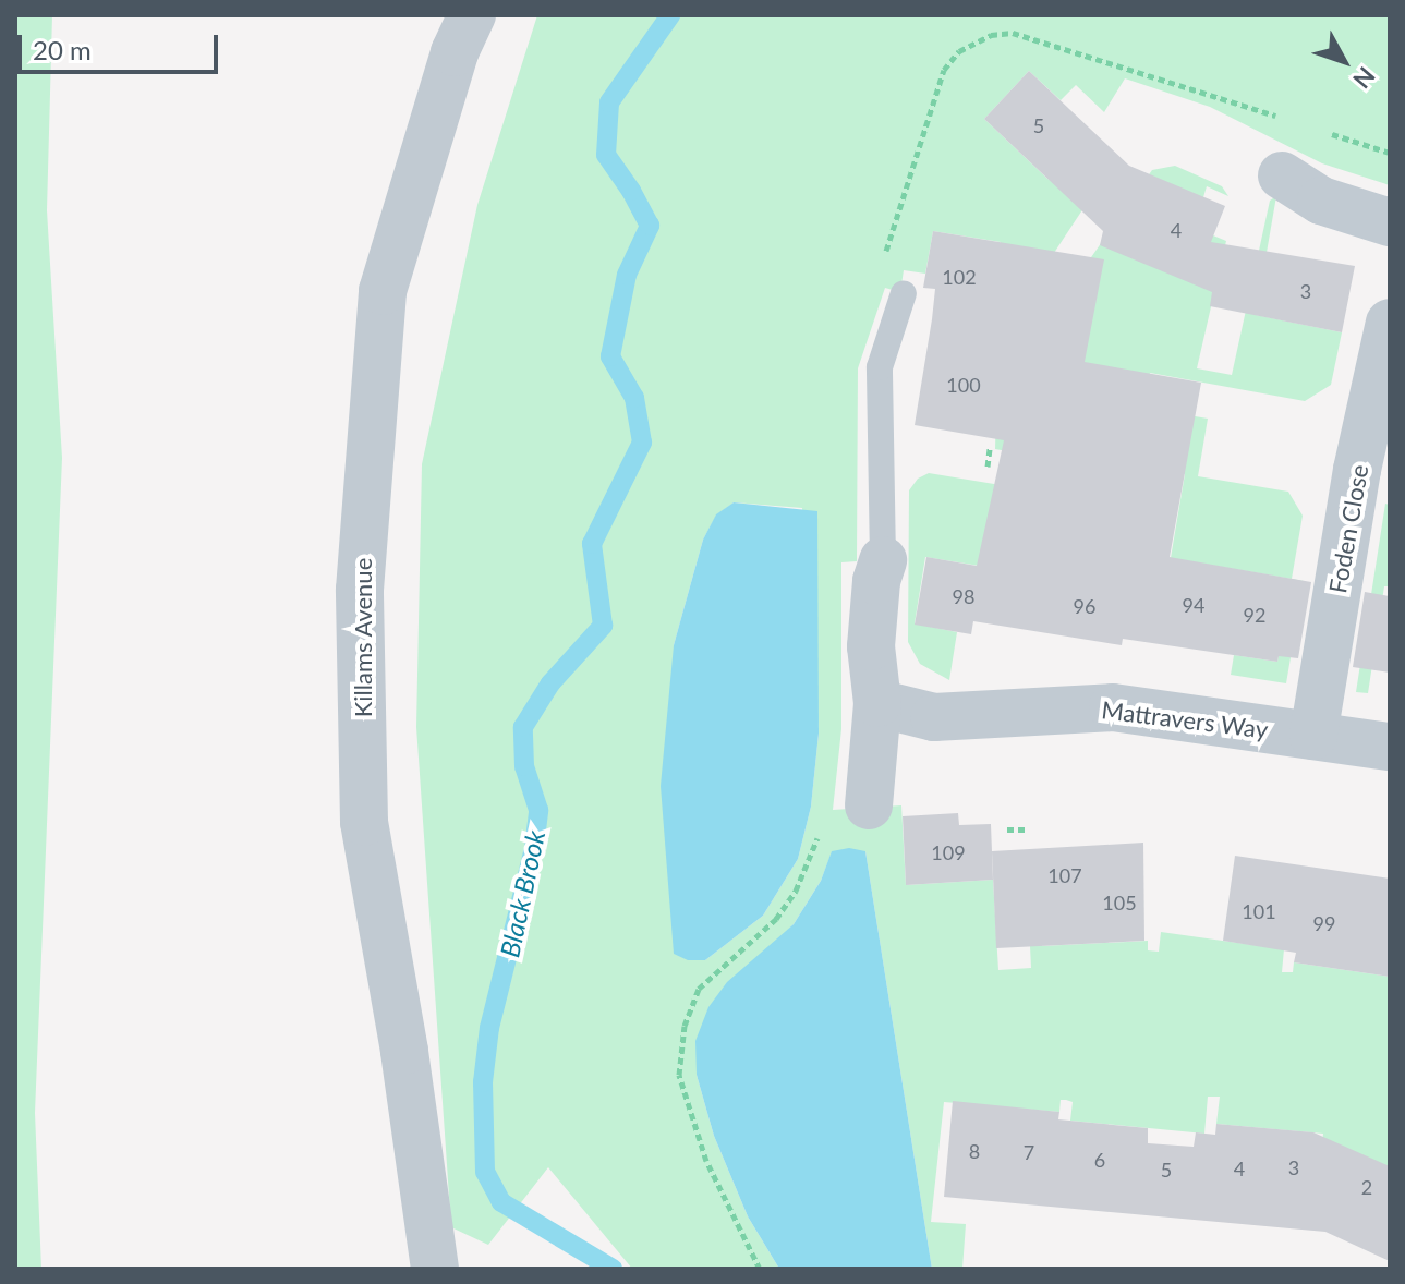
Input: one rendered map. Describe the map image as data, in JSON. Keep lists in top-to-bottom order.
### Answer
{
  "streets": {
    "street": ["Foden Close", "Killams Avenue", "Mattravers Way"]
  },
  "crossings": [
    ["Foden Close", "Mattravers Way"]
  ],
  "water": ["Black Brook"],
  "house_numbers": [
    "5",
    "4",
    "102",
    "3",
    "100",
    "98",
    "94",
    "96",
    "92",
    "109",
    "107",
    "105",
    "101",
    "99",
    "8",
    "7",
    "6",
    "3",
    "4",
    "5",
    "2"
  ],
  "scale_bar": "20 m",
  "north": "bottom right"
}
